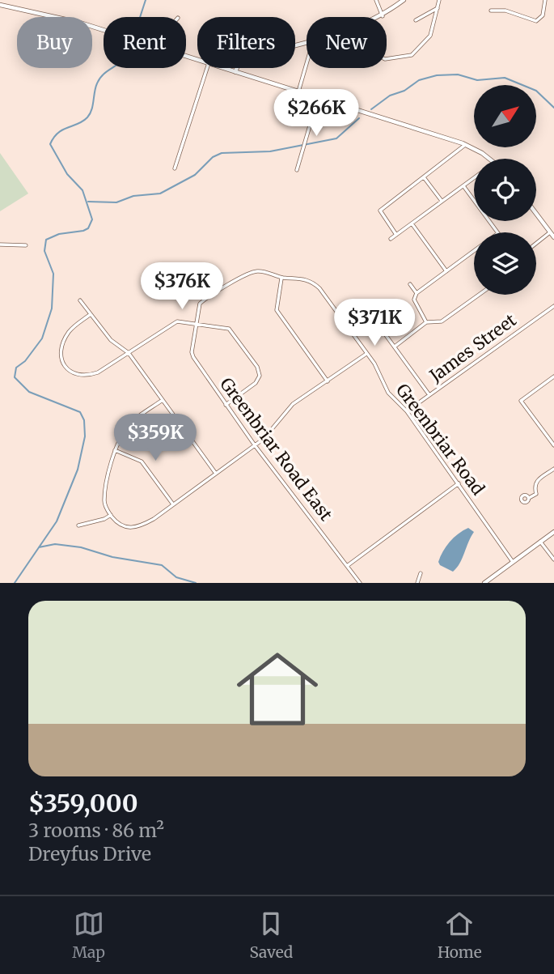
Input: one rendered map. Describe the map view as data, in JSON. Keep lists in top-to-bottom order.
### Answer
{
  "streets": {
    "street": ["James Street", "Greenbriar Road", "Greenbriar Road East"]
  },
  "crossings": [
    ["James Street", "Greenbriar Road"],
    ["Greenbriar Road", "Greenbriar Road East"]
  ],
  "north": "top right",
  "page": {
    "chip": [
      "Buy",
      "Rent",
      "Filters",
      "New"
    ],
    "price": [
      "$266K",
      "$376K",
      "$371K",
      "$359K"
    ],
    "list": [
      {
        "name": "$359,000",
        "note": "3 rooms · 86 m² · Dreyfus Drive"
      }
    ],
    "tabs": ["Map", "Saved", "Home"]
  }
}
